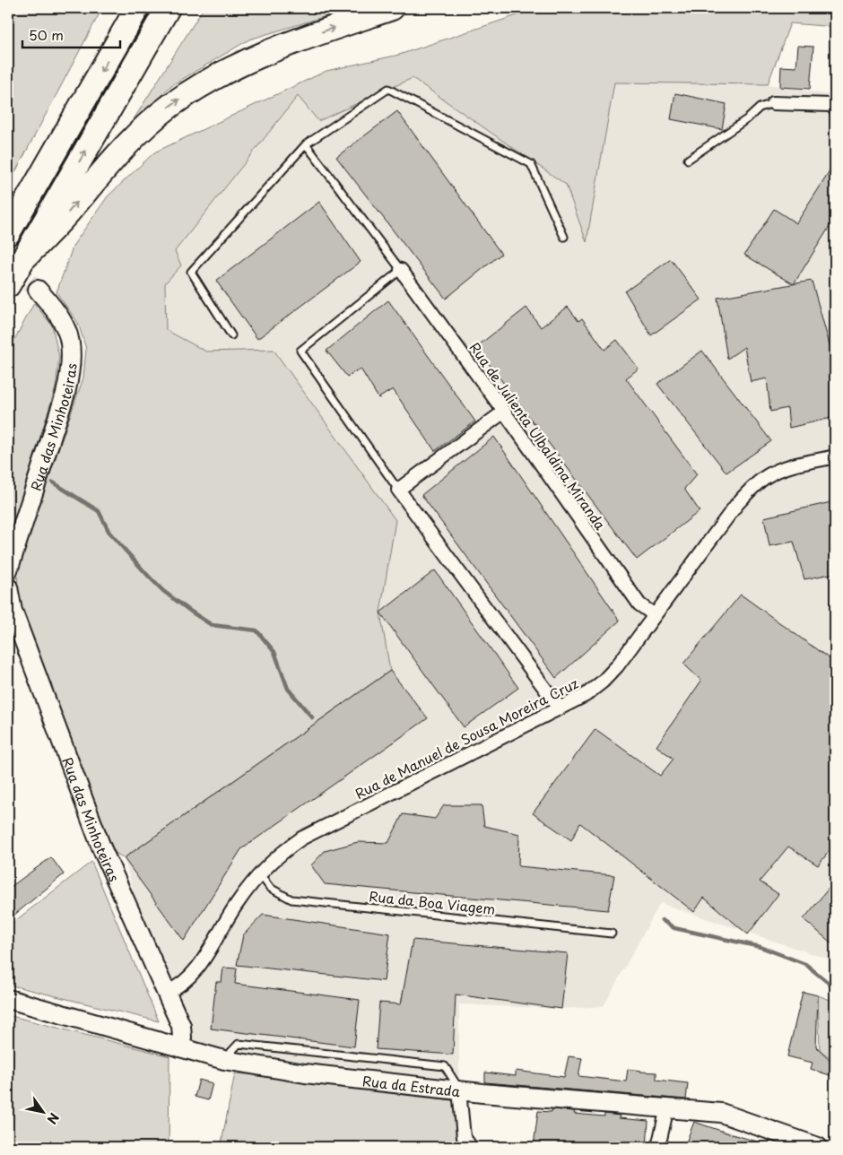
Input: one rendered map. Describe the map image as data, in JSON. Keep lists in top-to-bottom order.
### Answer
{
  "streets": {
    "street": [
      "Rua das Minhoteiras",
      "Rua de Julienta Ulbaldina Miranda",
      "Rua de Manuel de Sousa Moreira Cruz",
      "Rua da Estrada"
    ],
    "lane": ["Rua da Boa Viagem"]
  },
  "crossings": [
    ["Rua das Minhoteiras", "Rua de Manuel de Sousa Moreira Cruz"],
    ["Rua das Minhoteiras", "Rua da Estrada"],
    ["Rua de Julienta Ulbaldina Miranda", "Rua de Manuel de Sousa Moreira Cruz"],
    ["Rua de Manuel de Sousa Moreira Cruz", "Rua da Boa Viagem"]
  ],
  "scale_bar": "50 m",
  "north": "bottom right"
}
